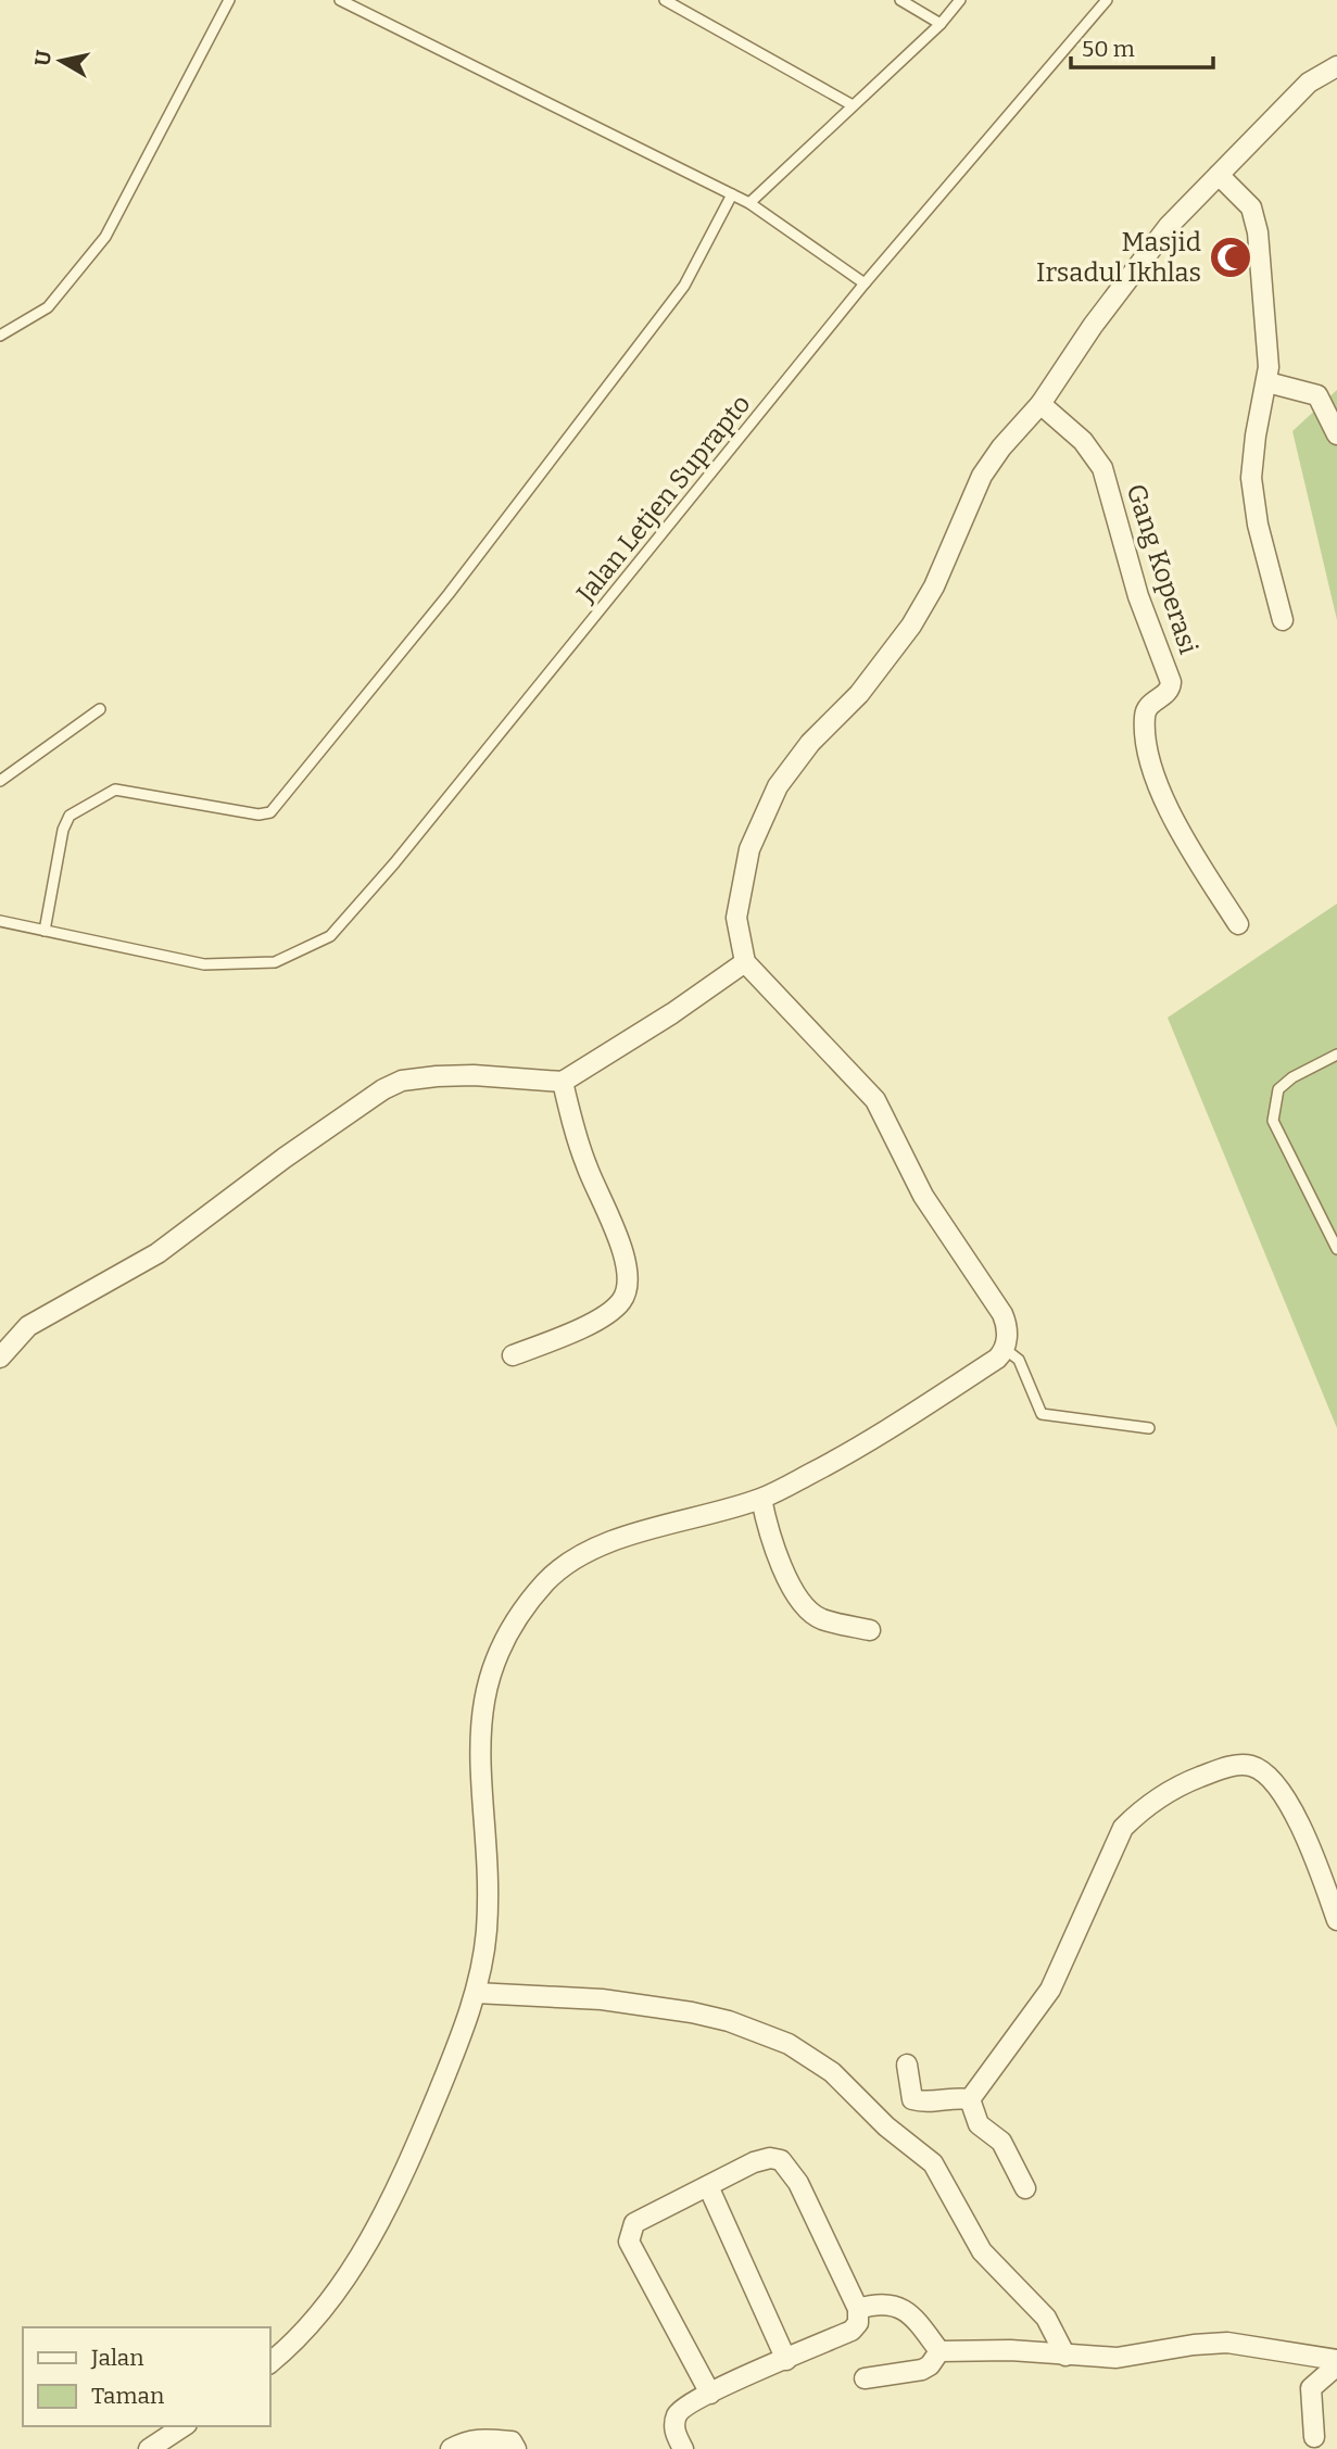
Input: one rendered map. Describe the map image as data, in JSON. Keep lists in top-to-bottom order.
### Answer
{
  "streets": {
    "street": ["Gang Koperasi"],
    "lane": ["Jalan Letjen Suprapto"]
  },
  "places": {
    "mosque": ["Masjid Irsadul Ikhlas"]
  },
  "legend": ["Jalan", "Taman"],
  "scale_bar": "50 m",
  "north": "left"
}
